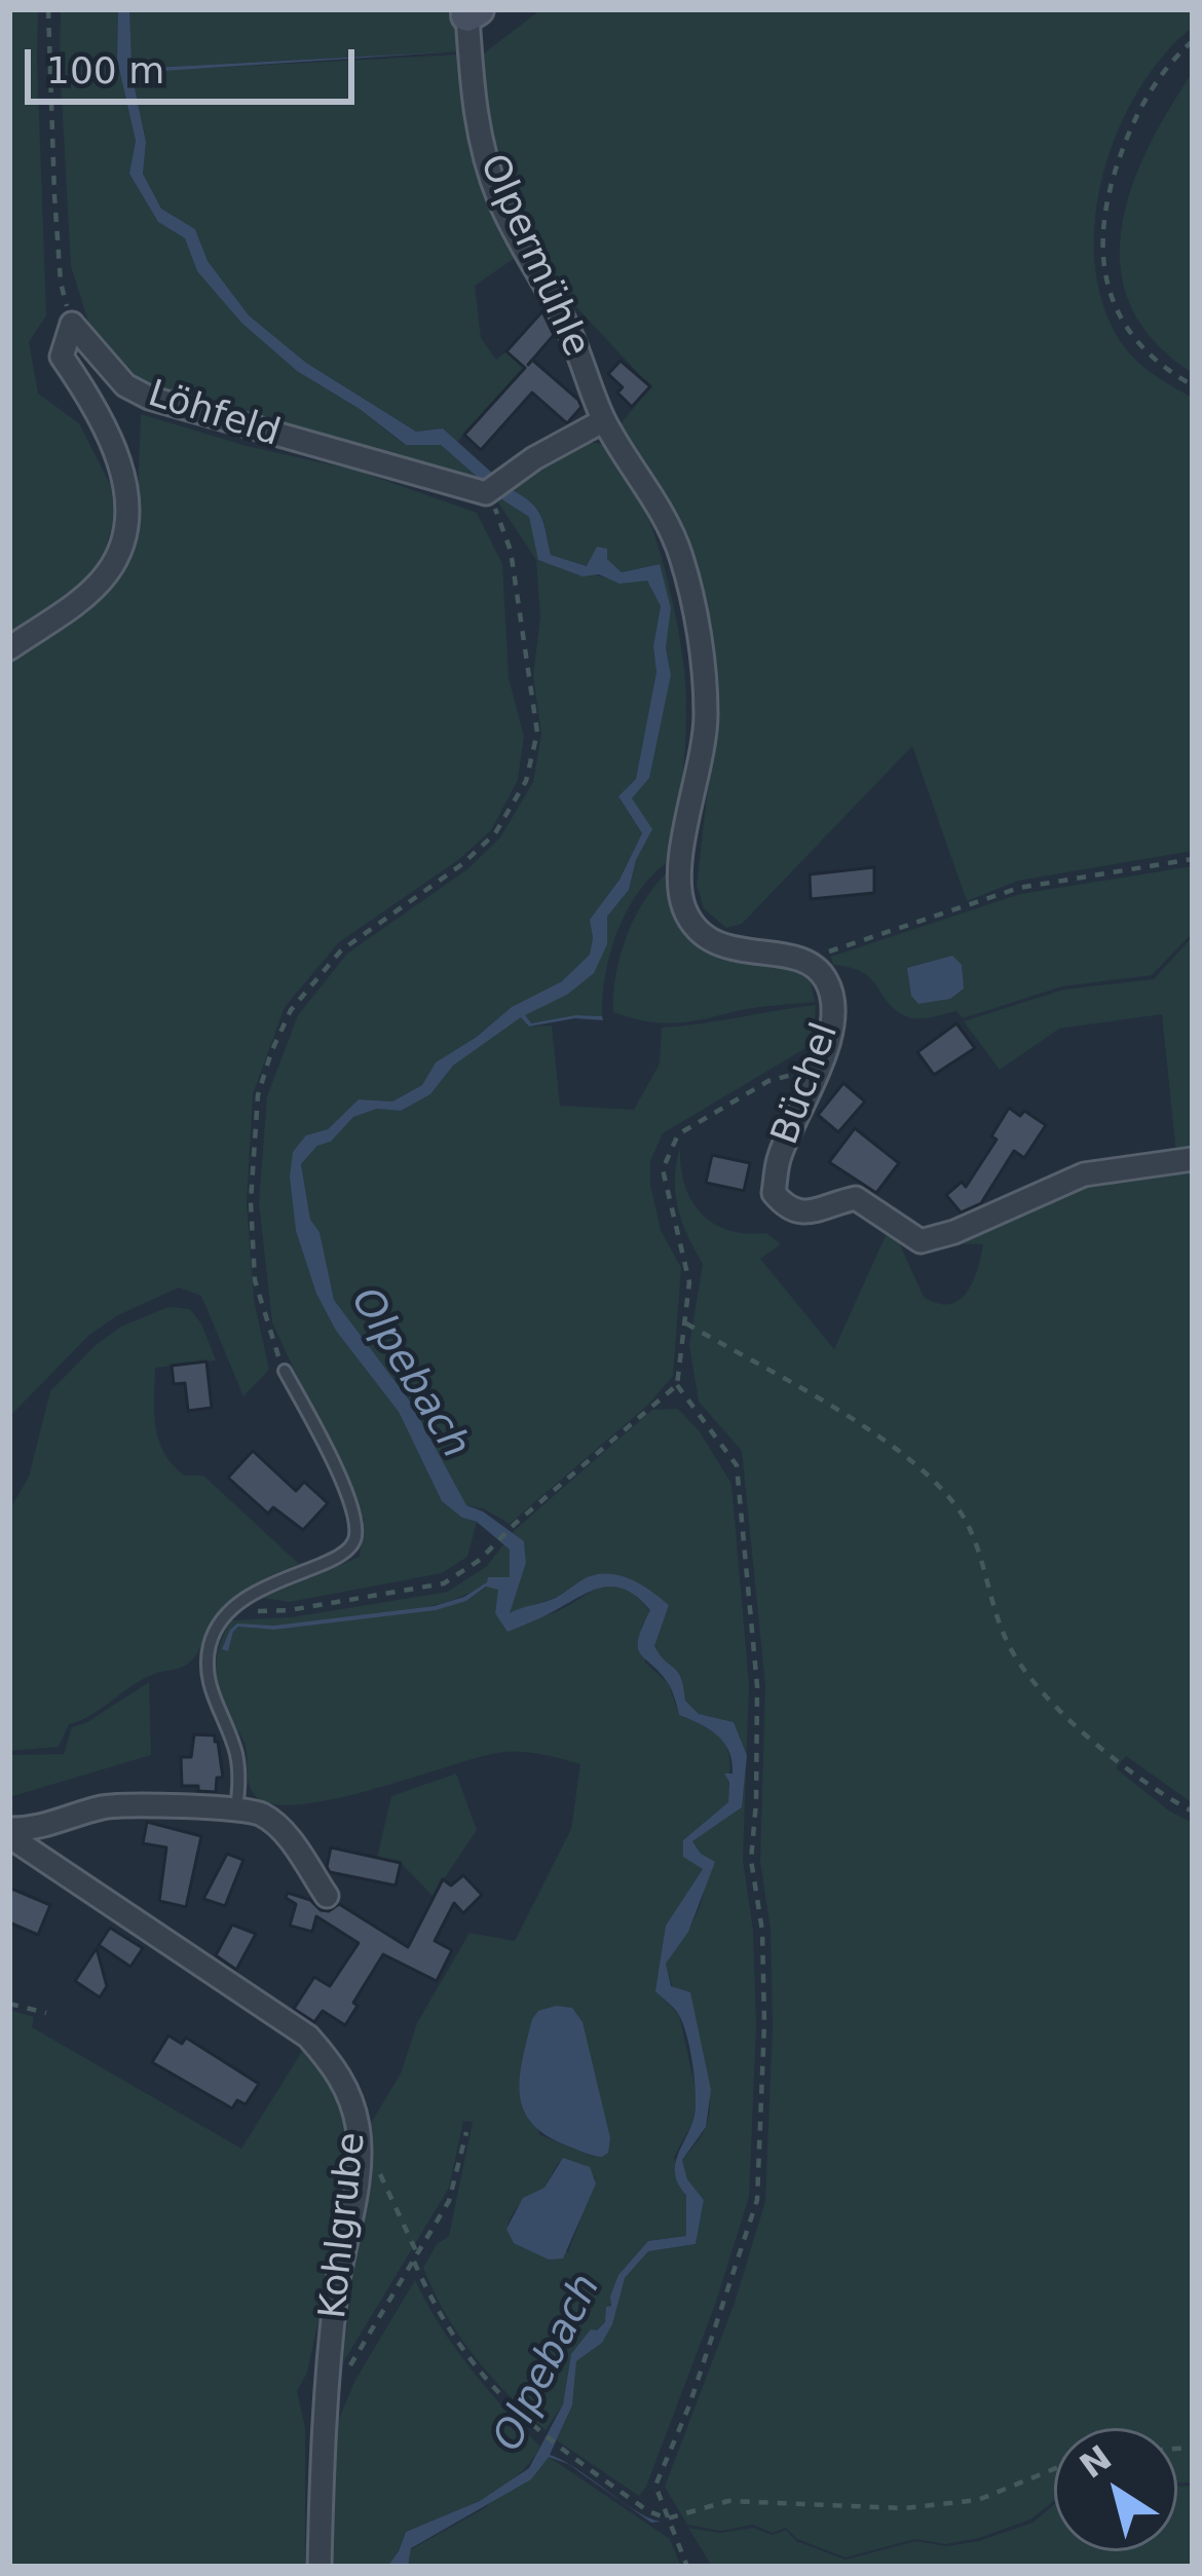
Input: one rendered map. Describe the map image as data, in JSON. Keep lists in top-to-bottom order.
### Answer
{
  "streets": {
    "street": [
      "Olpermühle",
      "Löhfeld",
      "Büchel",
      "Kohlgrube"
    ]
  },
  "water": ["Olpebach"],
  "scale_bar": "100 m",
  "north": "top left"
}
